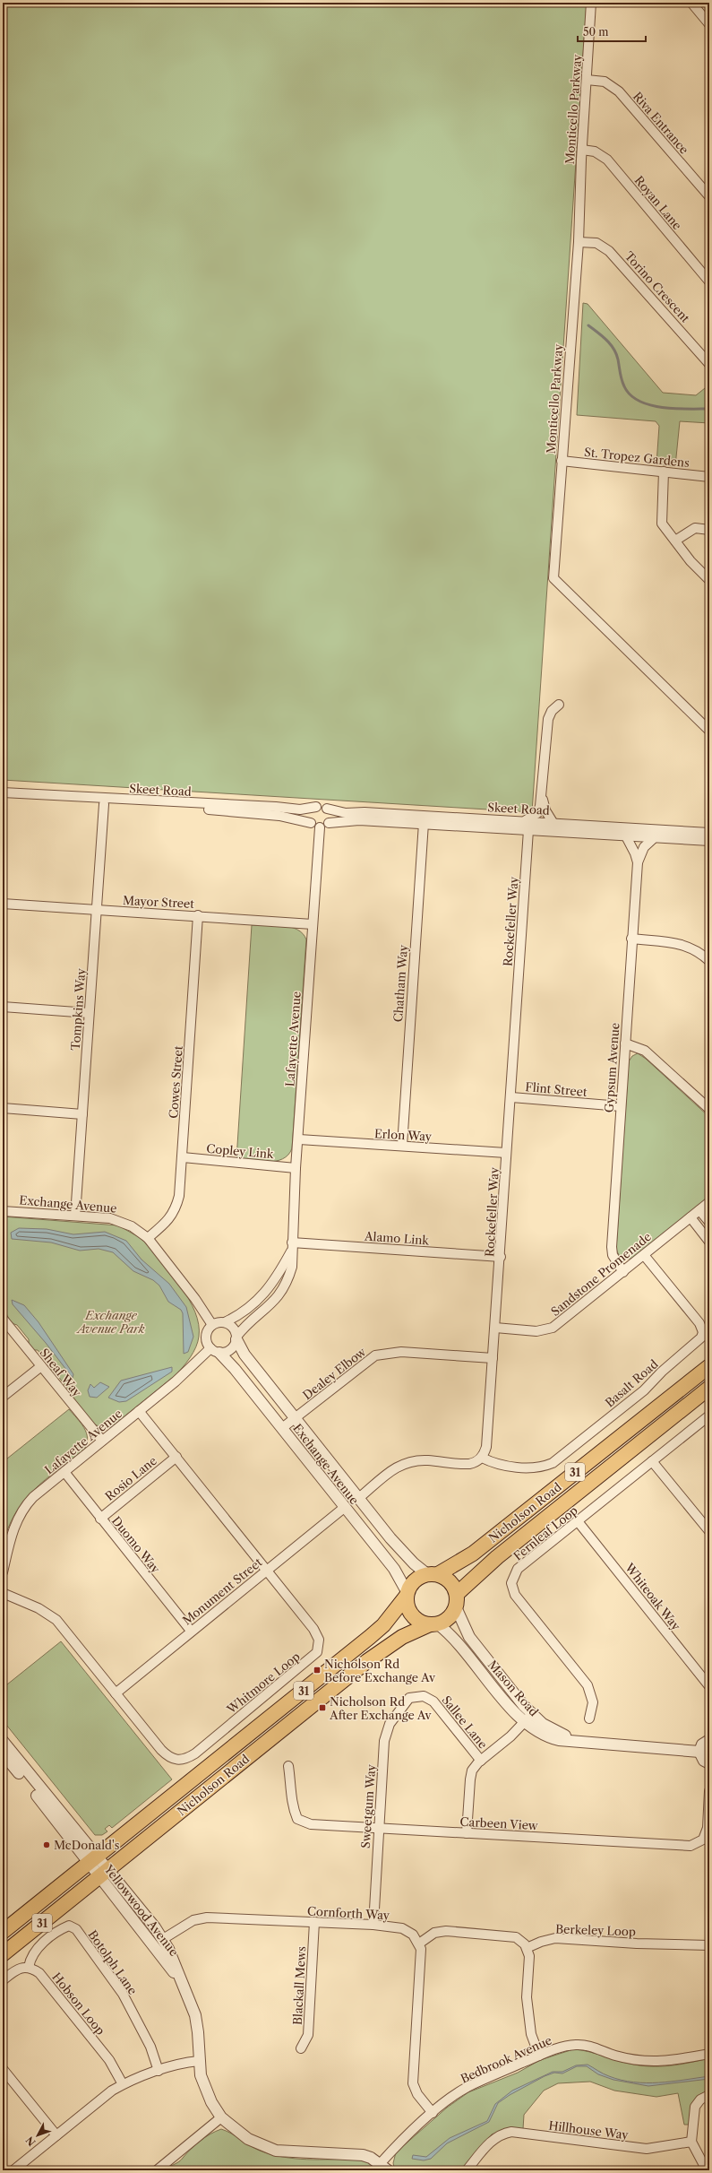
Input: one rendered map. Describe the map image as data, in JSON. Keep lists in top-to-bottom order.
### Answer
{
  "streets": {
    "main road": ["31", "Nicholson Road"],
    "street": [
      "Monticello Parkway",
      "Riva Entrance",
      "Royan Lane",
      "Torino Crescent",
      "St. Tropez Gardens",
      "Skeet Road",
      "Mayor Street",
      "Rockefeller Way",
      "Chatham Way",
      "Tompkins Way",
      "Lafayette Avenue",
      "Gypsum Avenue",
      "Cowes Street",
      "Flint Street",
      "Erlon Way",
      "Copley Link",
      "Exchange Avenue",
      "Alamo Link",
      "Sandstone Promenade",
      "Sheaf Way",
      "Dealey Elbow",
      "Basalt Road",
      "Rosio Lane",
      "Fernleaf Loop",
      "Duomo Way",
      "Monument Street",
      "Whiteoak Way",
      "Whitmore Loop",
      "Mason Road",
      "Sallee Lane",
      "Sweetgum Way",
      "Carbeen View",
      "Yellowwood Avenue",
      "Cornforth Way",
      "Berkeley Loop",
      "Botolph Lane",
      "Blackall Mews",
      "Hobson Loop",
      "Bedbrook Avenue",
      "Hillhouse Way"
    ]
  },
  "crossings": [
    ["Monticello Parkway", "Riva Entrance"],
    ["Monticello Parkway", "Royan Lane"],
    ["Monticello Parkway", "Torino Crescent"],
    ["Monticello Parkway", "St. Tropez Gardens"],
    ["Skeet Road", "Rockefeller Way"],
    ["Skeet Road", "Chatham Way"],
    ["Skeet Road", "Tompkins Way"],
    ["Skeet Road", "Lafayette Avenue"],
    ["Skeet Road", "Gypsum Avenue"],
    ["Mayor Street", "Tompkins Way"],
    ["Mayor Street", "Lafayette Avenue"],
    ["Mayor Street", "Cowes Street"],
    ["Rockefeller Way", "Flint Street"],
    ["Rockefeller Way", "Erlon Way"],
    ["Rockefeller Way", "Alamo Link"],
    ["Rockefeller Way", "Sandstone Promenade"],
    ["Rockefeller Way", "Dealey Elbow"],
    ["Rockefeller Way", "Basalt Road"],
    ["Chatham Way", "Erlon Way"],
    ["Tompkins Way", "Exchange Avenue"],
    ["Lafayette Avenue", "Erlon Way"],
    ["Lafayette Avenue", "Copley Link"],
    ["Lafayette Avenue", "Exchange Avenue"],
    ["Lafayette Avenue", "Alamo Link"],
    ["Lafayette Avenue", "Sheaf Way"],
    ["Lafayette Avenue", "Duomo Way"],
    ["Lafayette Avenue", "Whitmore Loop"],
    ["Gypsum Avenue", "Flint Street"],
    ["Gypsum Avenue", "Sandstone Promenade"],
    ["Cowes Street", "Copley Link"],
    ["Cowes Street", "Exchange Avenue"],
    ["Exchange Avenue", "Dealey Elbow"],
    ["Exchange Avenue", "Nicholson Road"],
    ["Exchange Avenue", "Monument Street"],
    ["Exchange Avenue", "Mason Road"],
    ["Sandstone Promenade", "Basalt Road"],
    ["Rosio Lane", "Duomo Way"],
    ["Rosio Lane", "Whitmore Loop"],
    ["Nicholson Road", "Mason Road"],
    ["Nicholson Road", "Yellowwood Avenue"],
    ["Fernleaf Loop", "Whiteoak Way"],
    ["Duomo Way", "Monument Street"],
    ["Monument Street", "Whitmore Loop"],
    ["Sallee Lane", "Sweetgum Way"],
    ["Sweetgum Way", "Carbeen View"],
    ["Sweetgum Way", "Cornforth Way"],
    ["Yellowwood Avenue", "Cornforth Way"],
    ["Yellowwood Avenue", "Bedbrook Avenue"],
    ["Cornforth Way", "Blackall Mews"],
    ["Botolph Lane", "Hobson Loop"]
  ],
  "parks": ["Exchange Avenue Park"],
  "places": {
    "transit": ["Nicholson Rd Before Exchange Av", "Nicholson Rd After Exchange Av"],
    "other": ["McDonald's"]
  },
  "scale_bar": "50 m",
  "north": "bottom left"
}
